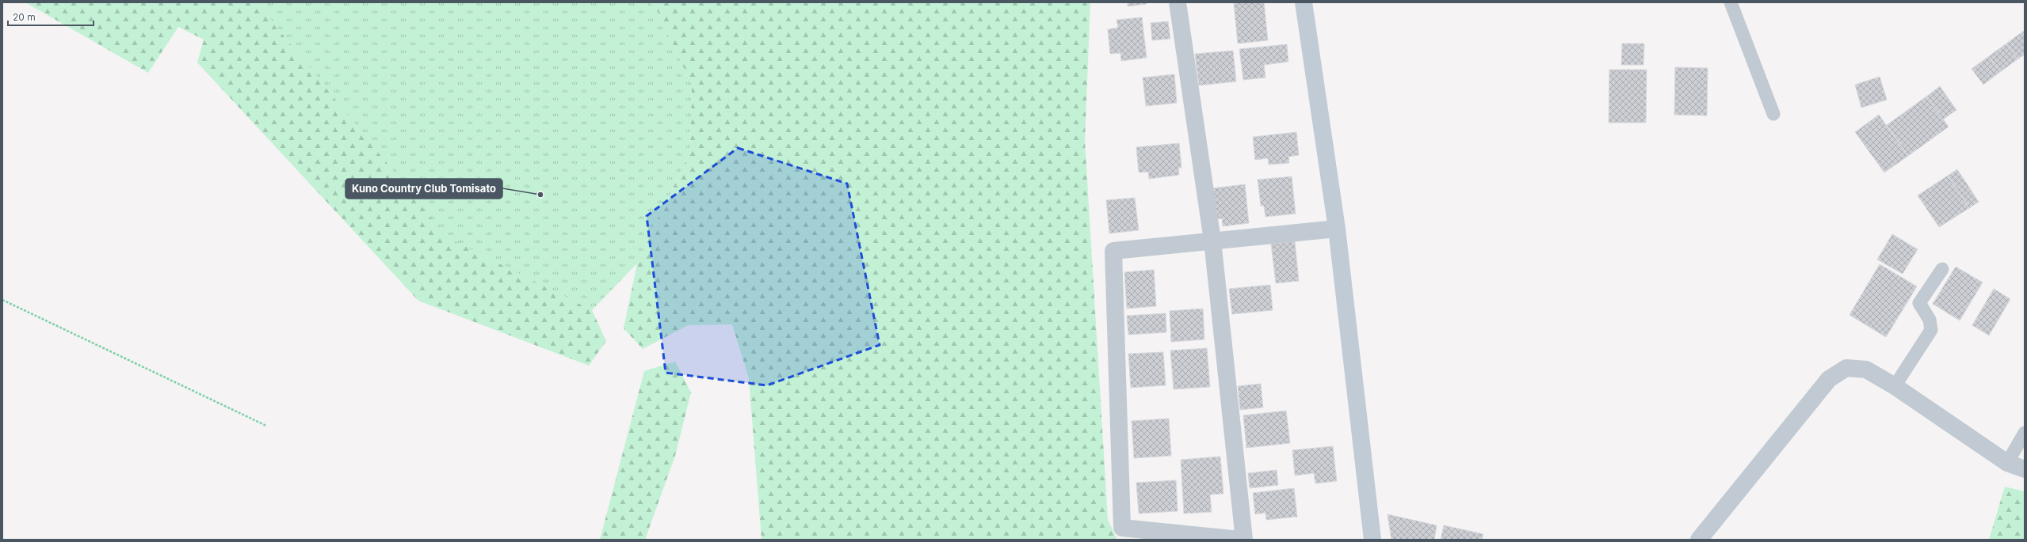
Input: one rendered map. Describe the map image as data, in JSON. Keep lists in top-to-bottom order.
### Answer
{
  "places": ["Kuno Country Club Tomisato"],
  "scale_bar": "20 m"
}
